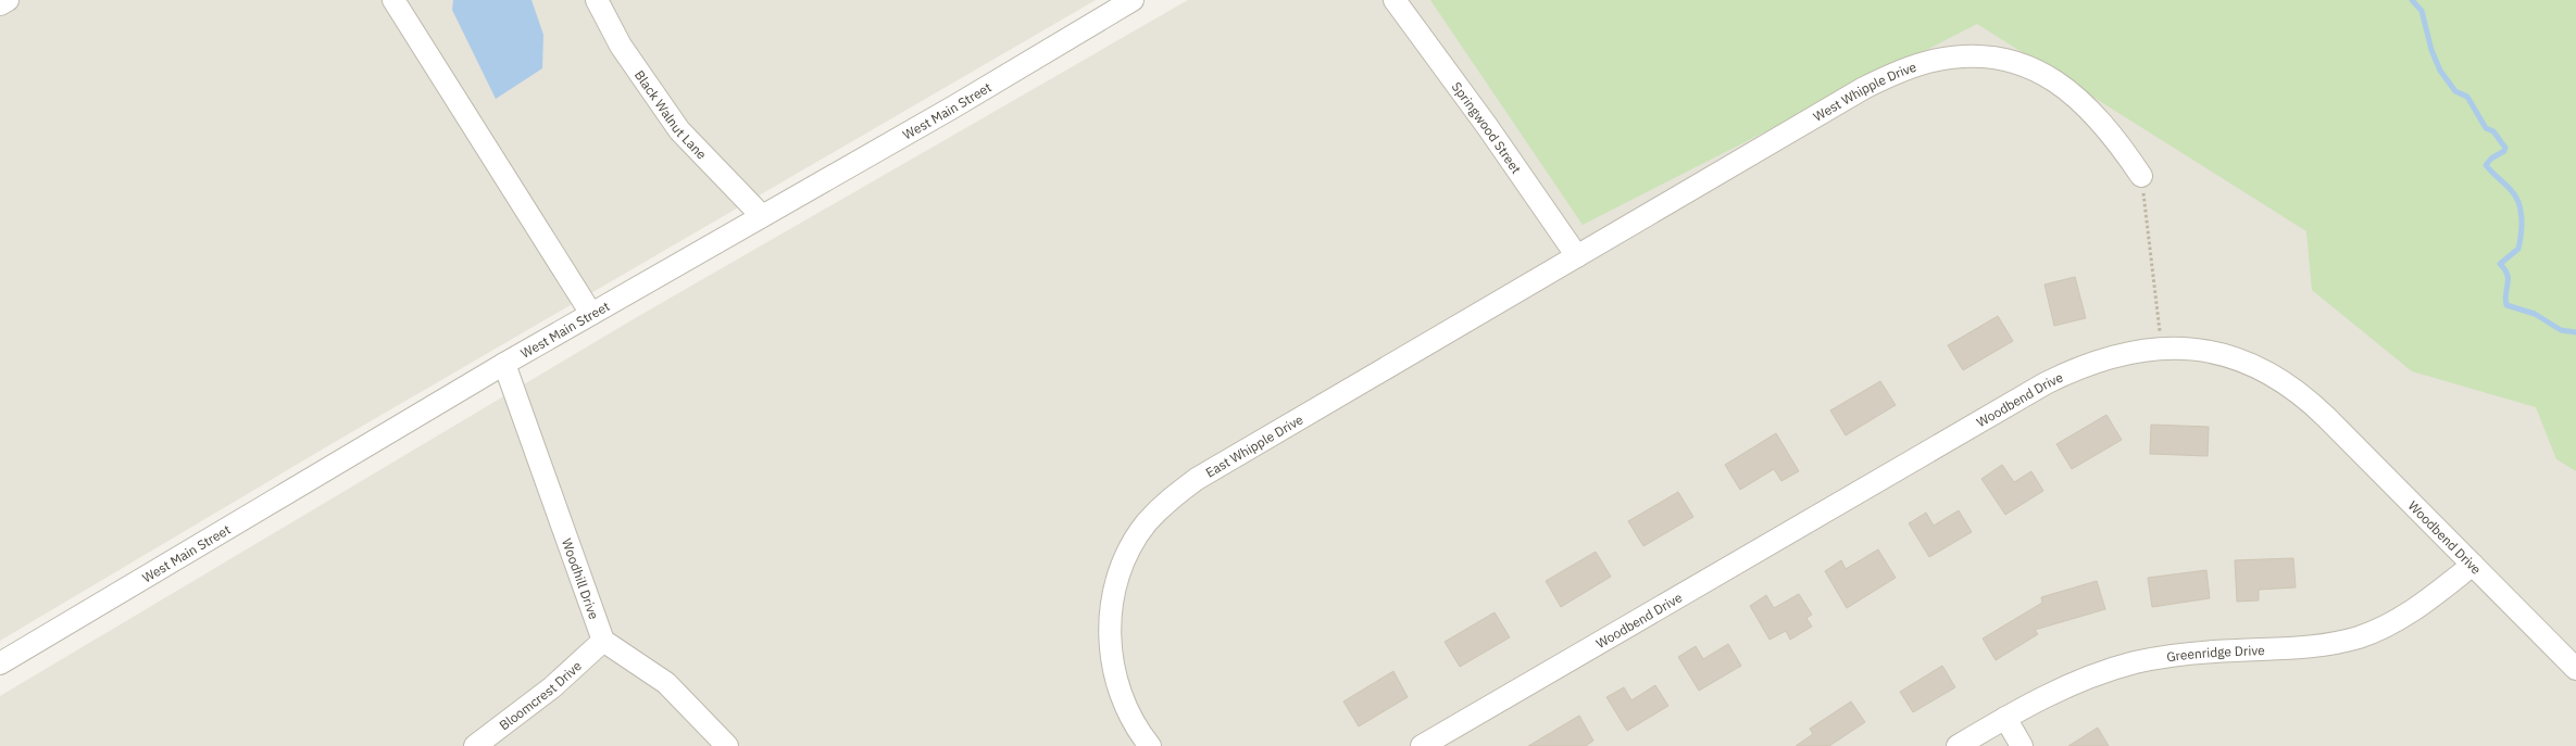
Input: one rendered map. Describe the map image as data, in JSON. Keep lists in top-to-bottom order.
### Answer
{
  "streets": {
    "street": [
      "West Whipple Drive",
      "West Main Street",
      "Black Walnut Lane",
      "Springwood Street",
      "Woodbend Drive",
      "East Whipple Drive",
      "Woodhill Drive",
      "Greenridge Drive",
      "Bloomcrest Drive"
    ]
  },
  "crossings": [
    ["West Whipple Drive", "Springwood Street"],
    ["West Whipple Drive", "East Whipple Drive"],
    ["West Main Street", "Black Walnut Lane"],
    ["West Main Street", "Woodhill Drive"],
    ["Springwood Street", "East Whipple Drive"],
    ["Woodbend Drive", "Greenridge Drive"],
    ["Woodhill Drive", "Bloomcrest Drive"]
  ]
}
